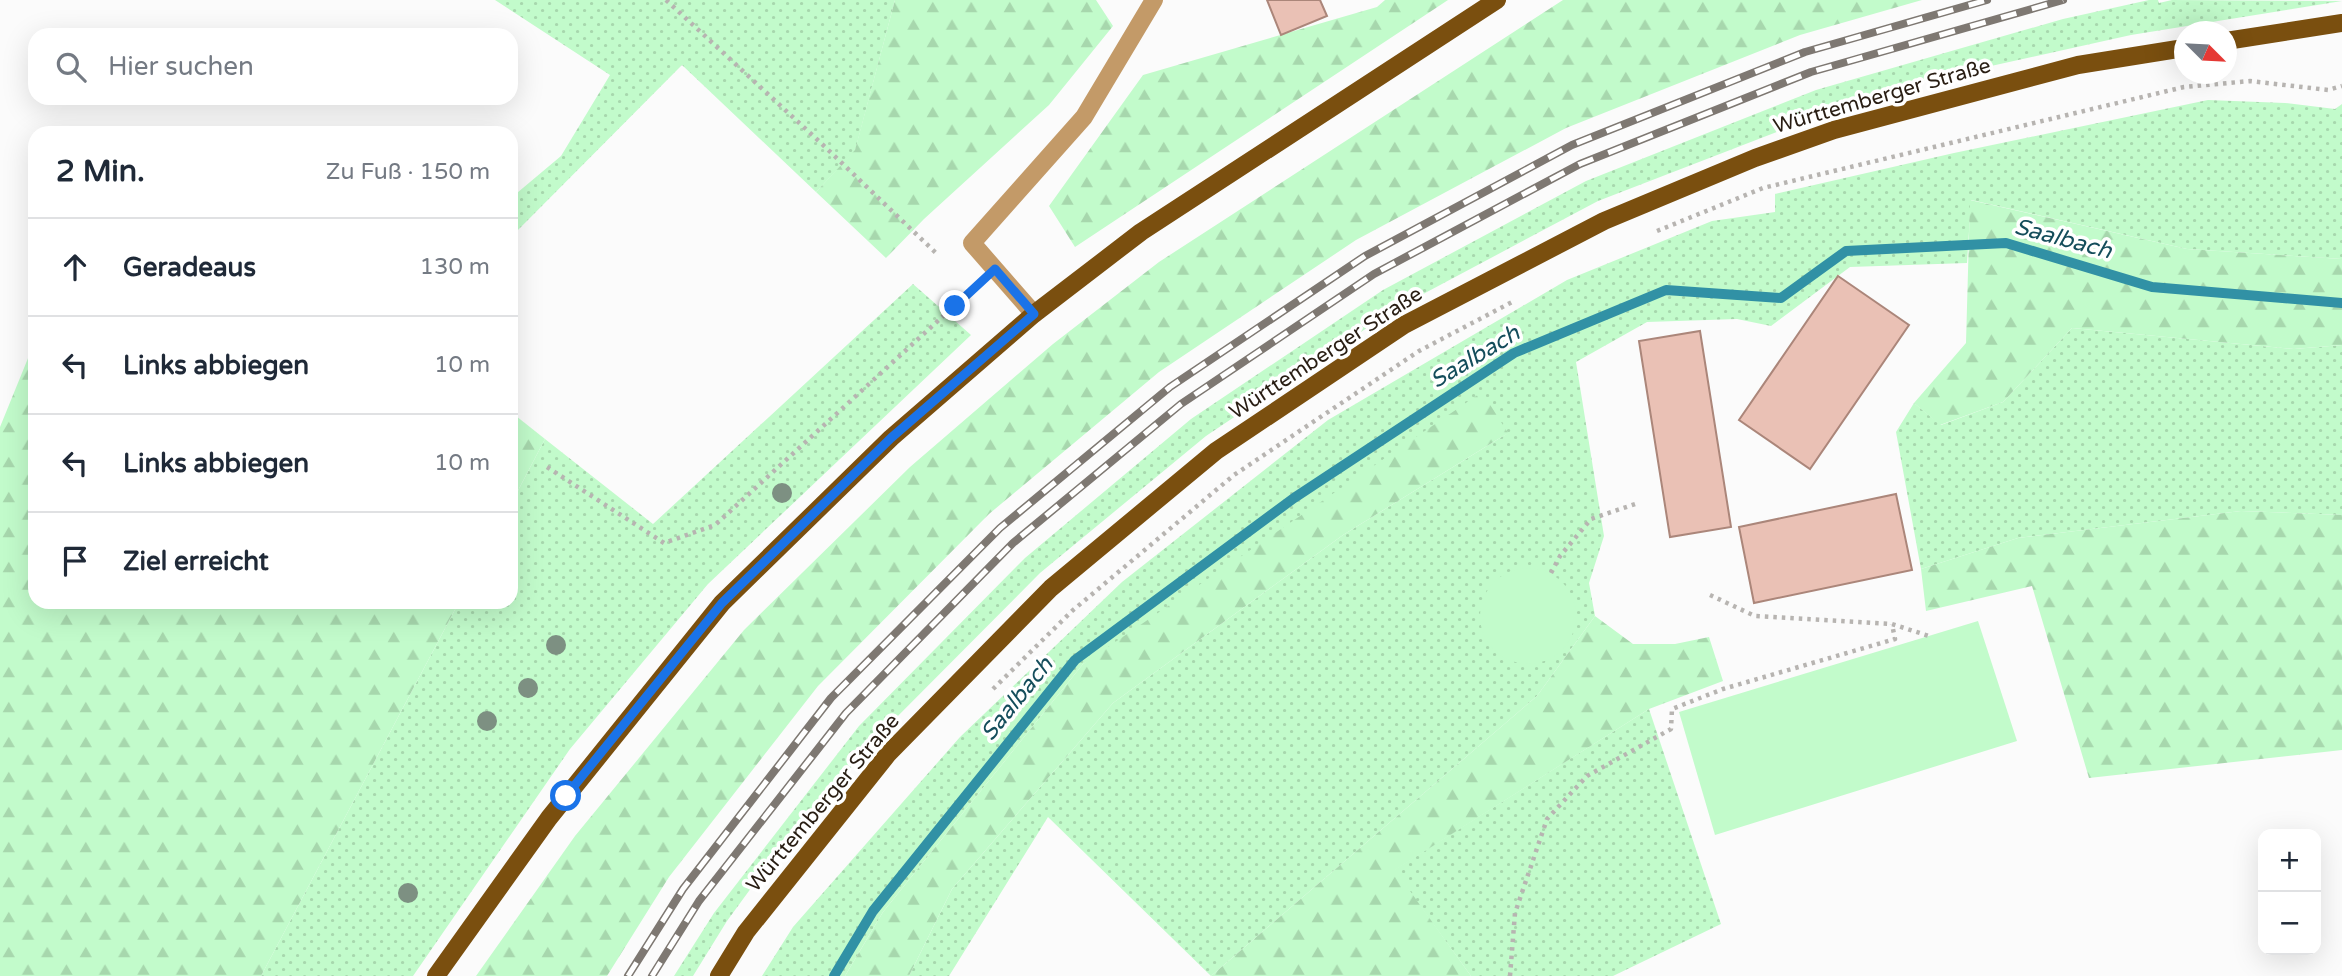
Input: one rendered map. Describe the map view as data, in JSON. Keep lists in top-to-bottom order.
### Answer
{
  "streets": {
    "main road": ["Württemberger Straße"]
  },
  "water": ["Saalbach"],
  "north": "bottom right",
  "page": {
    "search": "Hier suchen",
    "heading": ["2 Min.", "Zu Fuß · 150 m"],
    "list": [
      ["Geradeaus", "130 m"],
      ["Links abbiegen", "10 m"],
      ["Links abbiegen", "10 m"],
      "Ziel erreicht"
    ],
    "map_buttons": ["+", "−"]
  }
}
